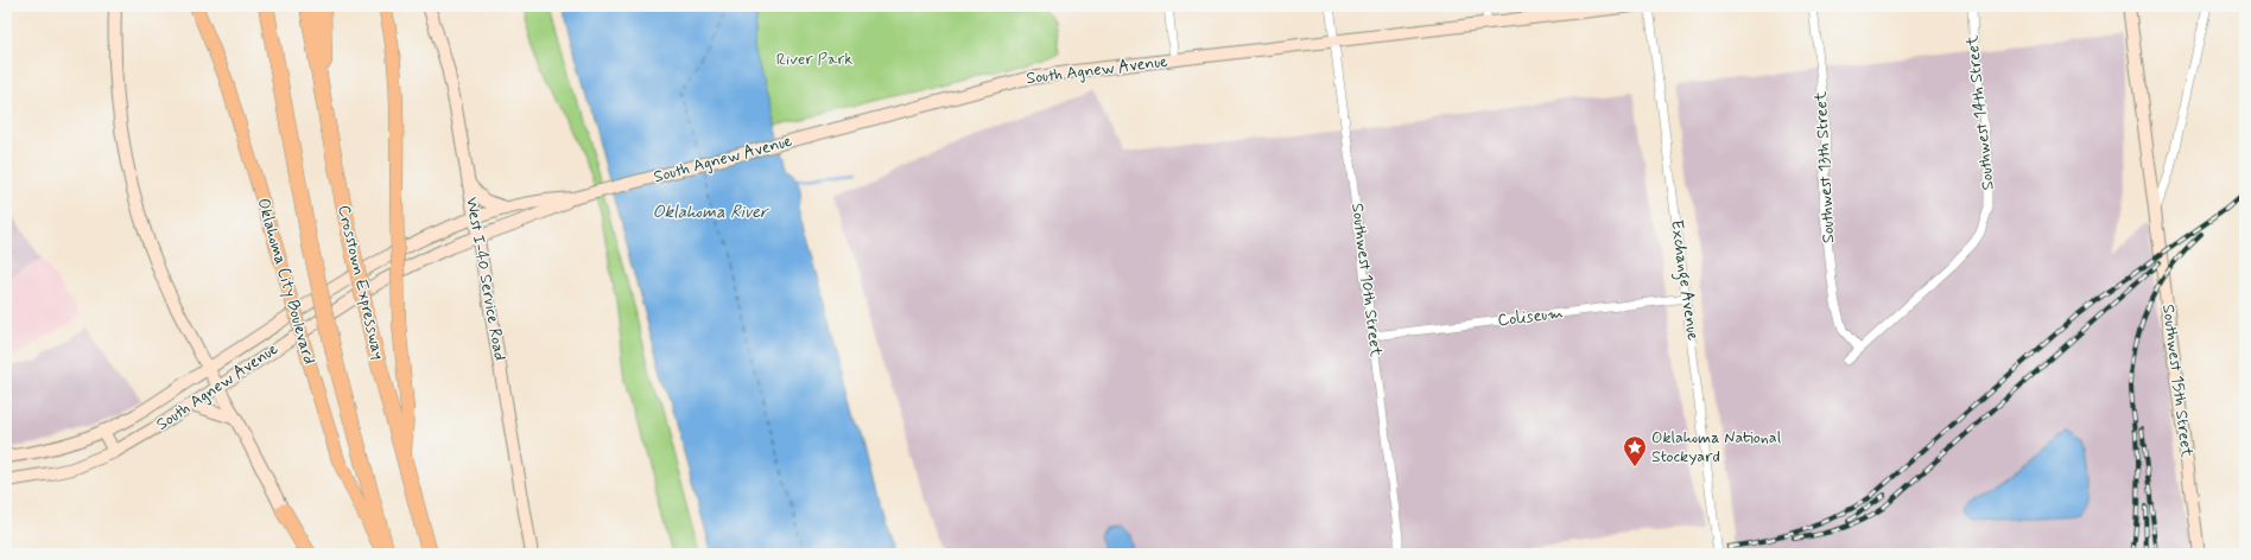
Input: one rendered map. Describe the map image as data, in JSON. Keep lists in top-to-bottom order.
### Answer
{
  "streets": {
    "highway": ["Crosstown Expressway"],
    "main road": [
      "South Agnew Avenue",
      "West I-40 Service Road",
      "Oklahoma City Boulevard",
      "Southwest 15th Street"
    ],
    "street": [
      "Southwest 14th Street",
      "Southwest 13th Street",
      "Southwest 10th Street",
      "Exchange Avenue",
      "Coliseum"
    ]
  },
  "crossings": [
    ["South Agnew Avenue", "West I-40 Service Road"],
    ["South Agnew Avenue", "Southwest 10th Street"],
    ["Southwest 14th Street", "Southwest 13th Street"],
    ["Southwest 10th Street", "Coliseum"],
    ["Exchange Avenue", "Coliseum"]
  ],
  "water": ["Oklahoma River"],
  "parks": ["River Park"],
  "places": {
    "place": ["Oklahoma National Stockyard"]
  }
}
